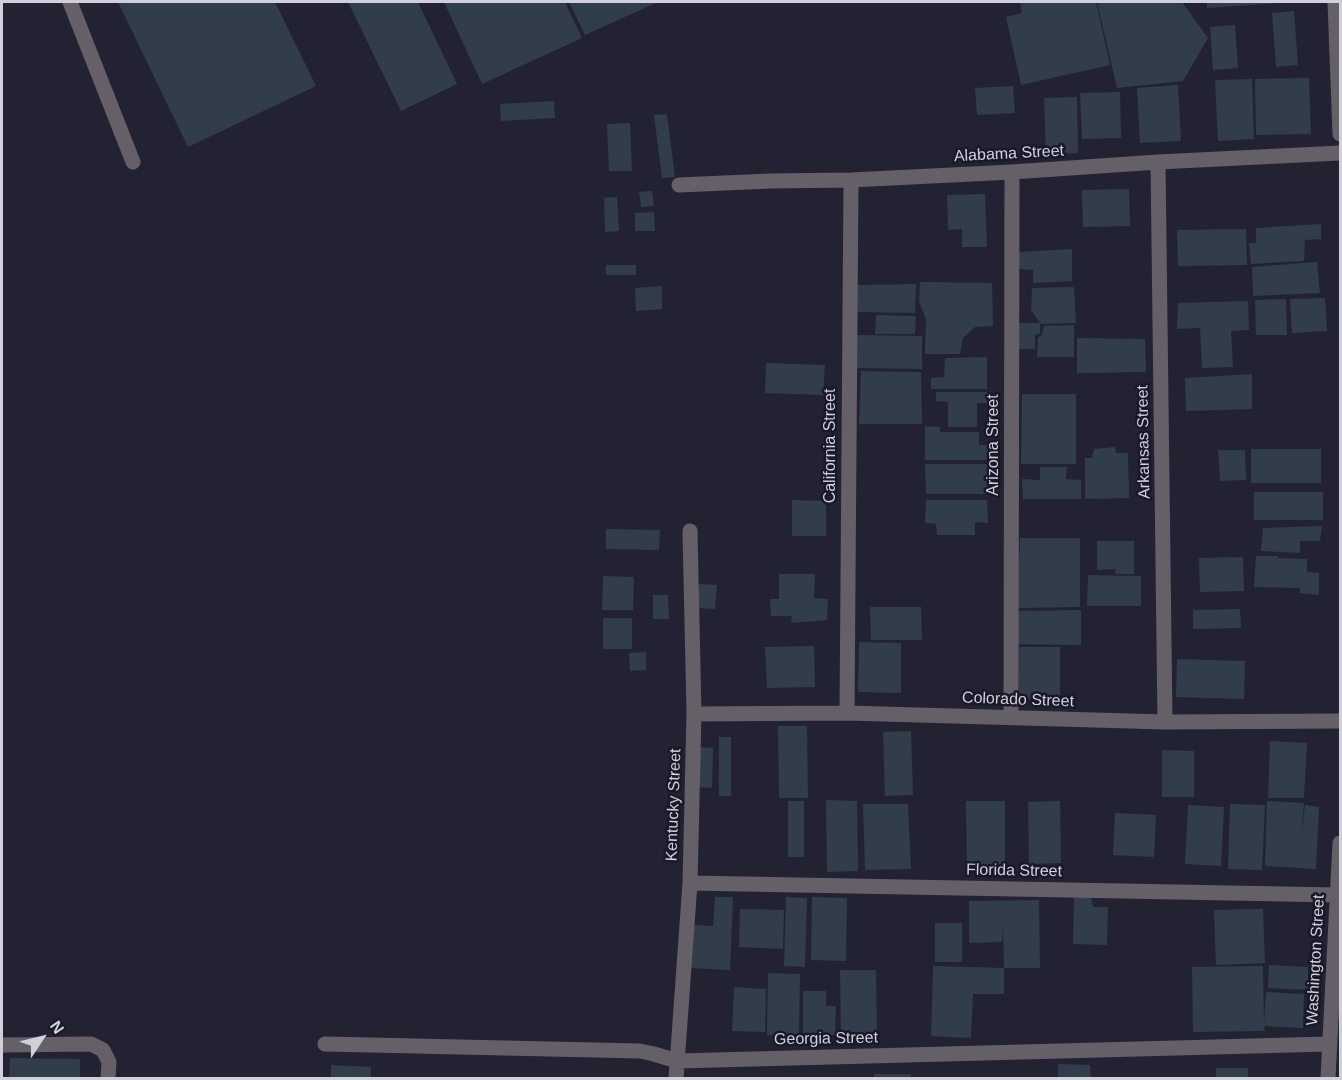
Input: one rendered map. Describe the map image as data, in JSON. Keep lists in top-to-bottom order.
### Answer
{
  "streets": {
    "street": [
      "Alabama Street",
      "Arkansas Street",
      "Arizona Street",
      "California Street",
      "Colorado Street",
      "Kentucky Street",
      "Florida Street",
      "Washington Street",
      "Georgia Street"
    ]
  },
  "crossings": [
    ["Alabama Street", "Arkansas Street"],
    ["Alabama Street", "Arizona Street"],
    ["Alabama Street", "California Street"],
    ["Arkansas Street", "Colorado Street"],
    ["Arizona Street", "Colorado Street"],
    ["California Street", "Colorado Street"],
    ["Colorado Street", "Kentucky Street"],
    ["Kentucky Street", "Florida Street"],
    ["Kentucky Street", "Georgia Street"],
    ["Florida Street", "Washington Street"],
    ["Washington Street", "Georgia Street"]
  ],
  "north": "top right"
}
